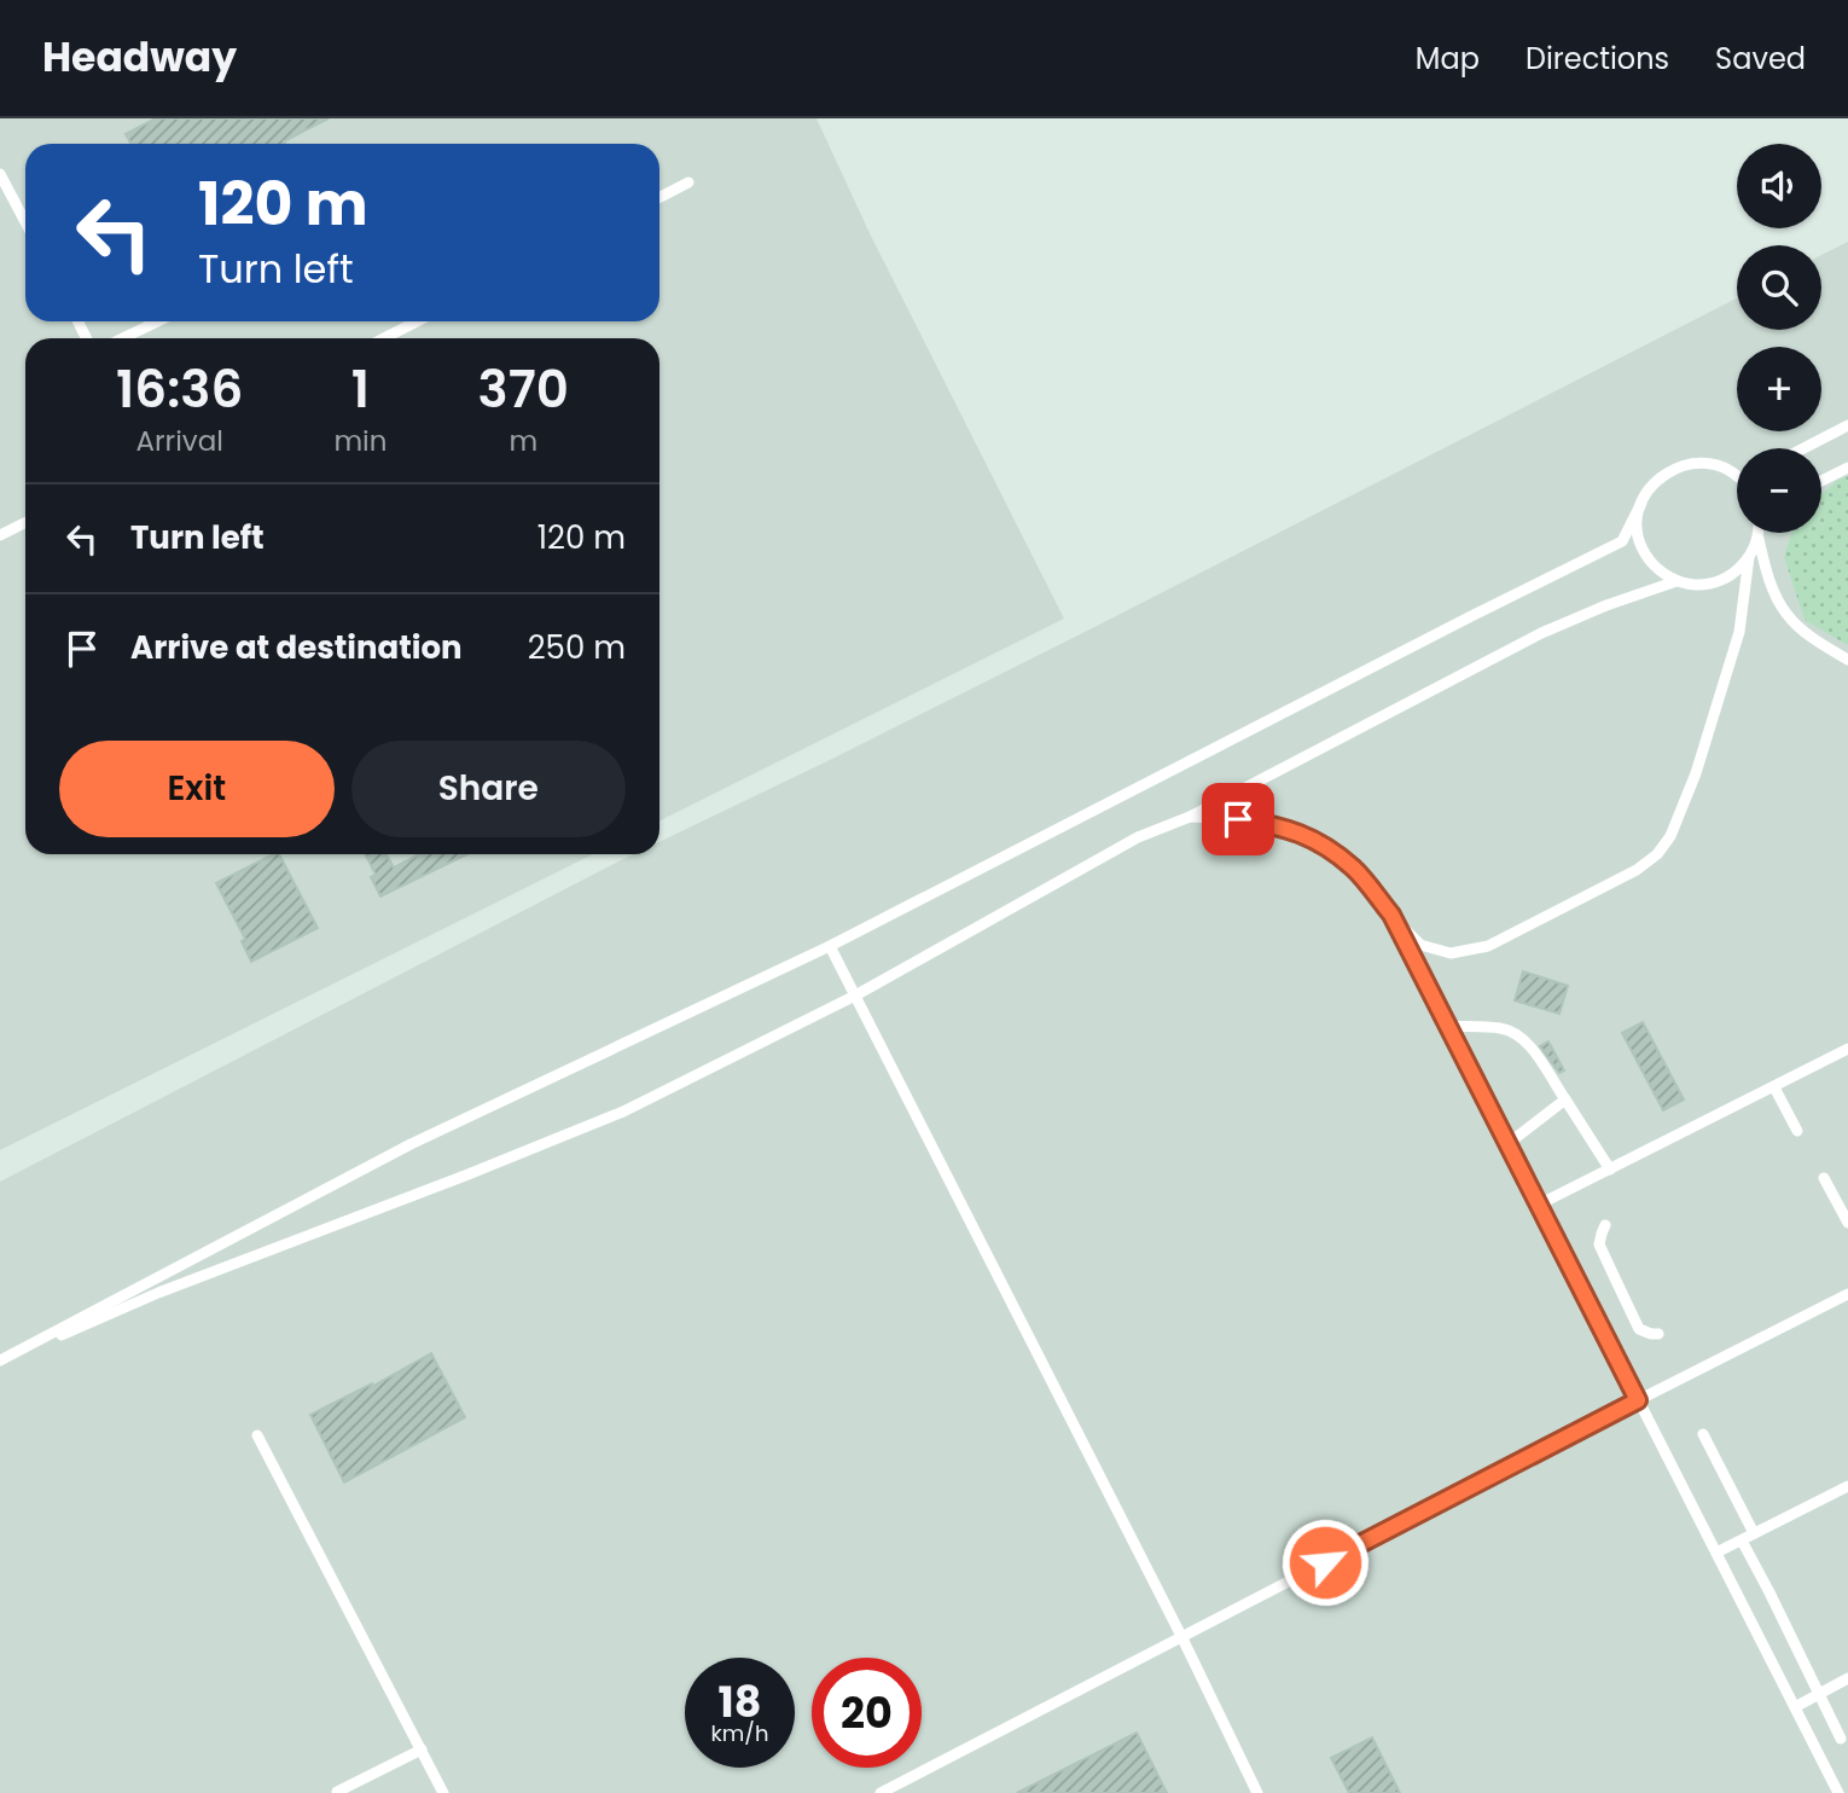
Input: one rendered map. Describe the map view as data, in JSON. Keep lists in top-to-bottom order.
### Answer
{
  "page": {
    "header": "Headway",
    "nav": ["Map", "Directions", "Saved"],
    "map_buttons": ["+", "−"],
    "turn": ["120 m", "Turn left"],
    "eta": [
      "16:36",
      "Arrival",
      "1",
      "min",
      "370",
      "m"
    ],
    "list": [
      {
        "name": "Turn left",
        "value": "120 m"
      },
      {
        "name": "Arrive at destination",
        "value": "250 m"
      }
    ],
    "buttons": ["Exit", "Share"],
    "speed": "18 km/h",
    "limit": "20"
  }
}
